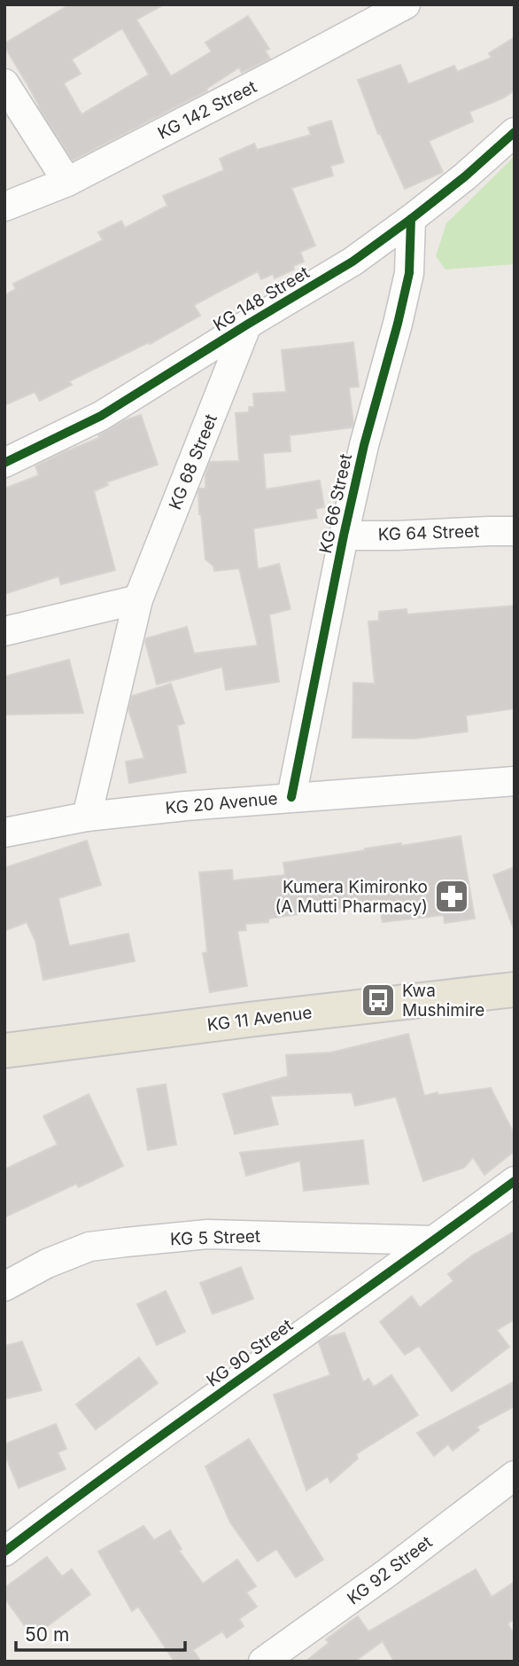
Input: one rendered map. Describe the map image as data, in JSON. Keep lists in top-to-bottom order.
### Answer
{
  "streets": {
    "main road": ["KG 11 Avenue"],
    "street": [
      "KG 142 Street",
      "KG 148 Street",
      "KG 68 Street",
      "KG 66 Street",
      "KG 64 Street",
      "KG 20 Avenue",
      "KG 5 Street",
      "KG 90 Street",
      "KG 92 Street"
    ]
  },
  "crossings": [
    ["KG 148 Street", "KG 68 Street"],
    ["KG 148 Street", "KG 66 Street"],
    ["KG 68 Street", "KG 20 Avenue"],
    ["KG 66 Street", "KG 64 Street"],
    ["KG 66 Street", "KG 20 Avenue"],
    ["KG 5 Street", "KG 90 Street"]
  ],
  "places": {
    "pharmacy": ["Kumera Kimironko (A Mutti Pharmacy)"],
    "bus stop": ["Kwa Mushimire"]
  },
  "scale_bar": "50 m"
}
